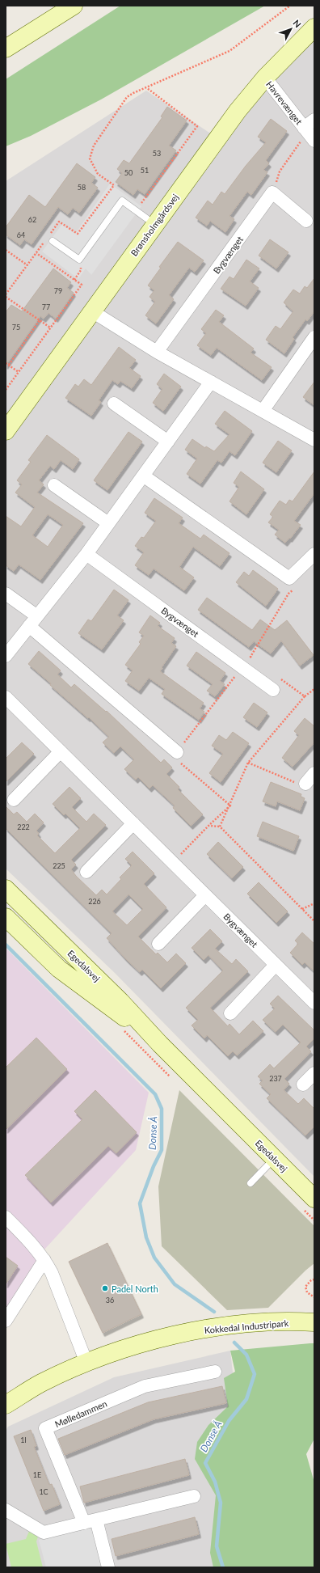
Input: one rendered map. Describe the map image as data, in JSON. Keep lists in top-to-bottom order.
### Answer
{
  "streets": {
    "street": [
      "Havrevænget",
      "Brønsholmgårdsvej",
      "Bygvænget",
      "Egedalsvej",
      "Kokkedal Industripark",
      "Mølledammen"
    ]
  },
  "crossings": [
    ["Havrevænget", "Brønsholmgårdsvej"]
  ],
  "water": ["Donse Å"],
  "places": ["Padel North"],
  "house_numbers": [
    "53",
    "51",
    "50",
    "58",
    "62",
    "64",
    "79",
    "77",
    "75",
    "222",
    "225",
    "226",
    "237",
    "36",
    "1I",
    "1E",
    "1C"
  ],
  "north": "top right"
}
